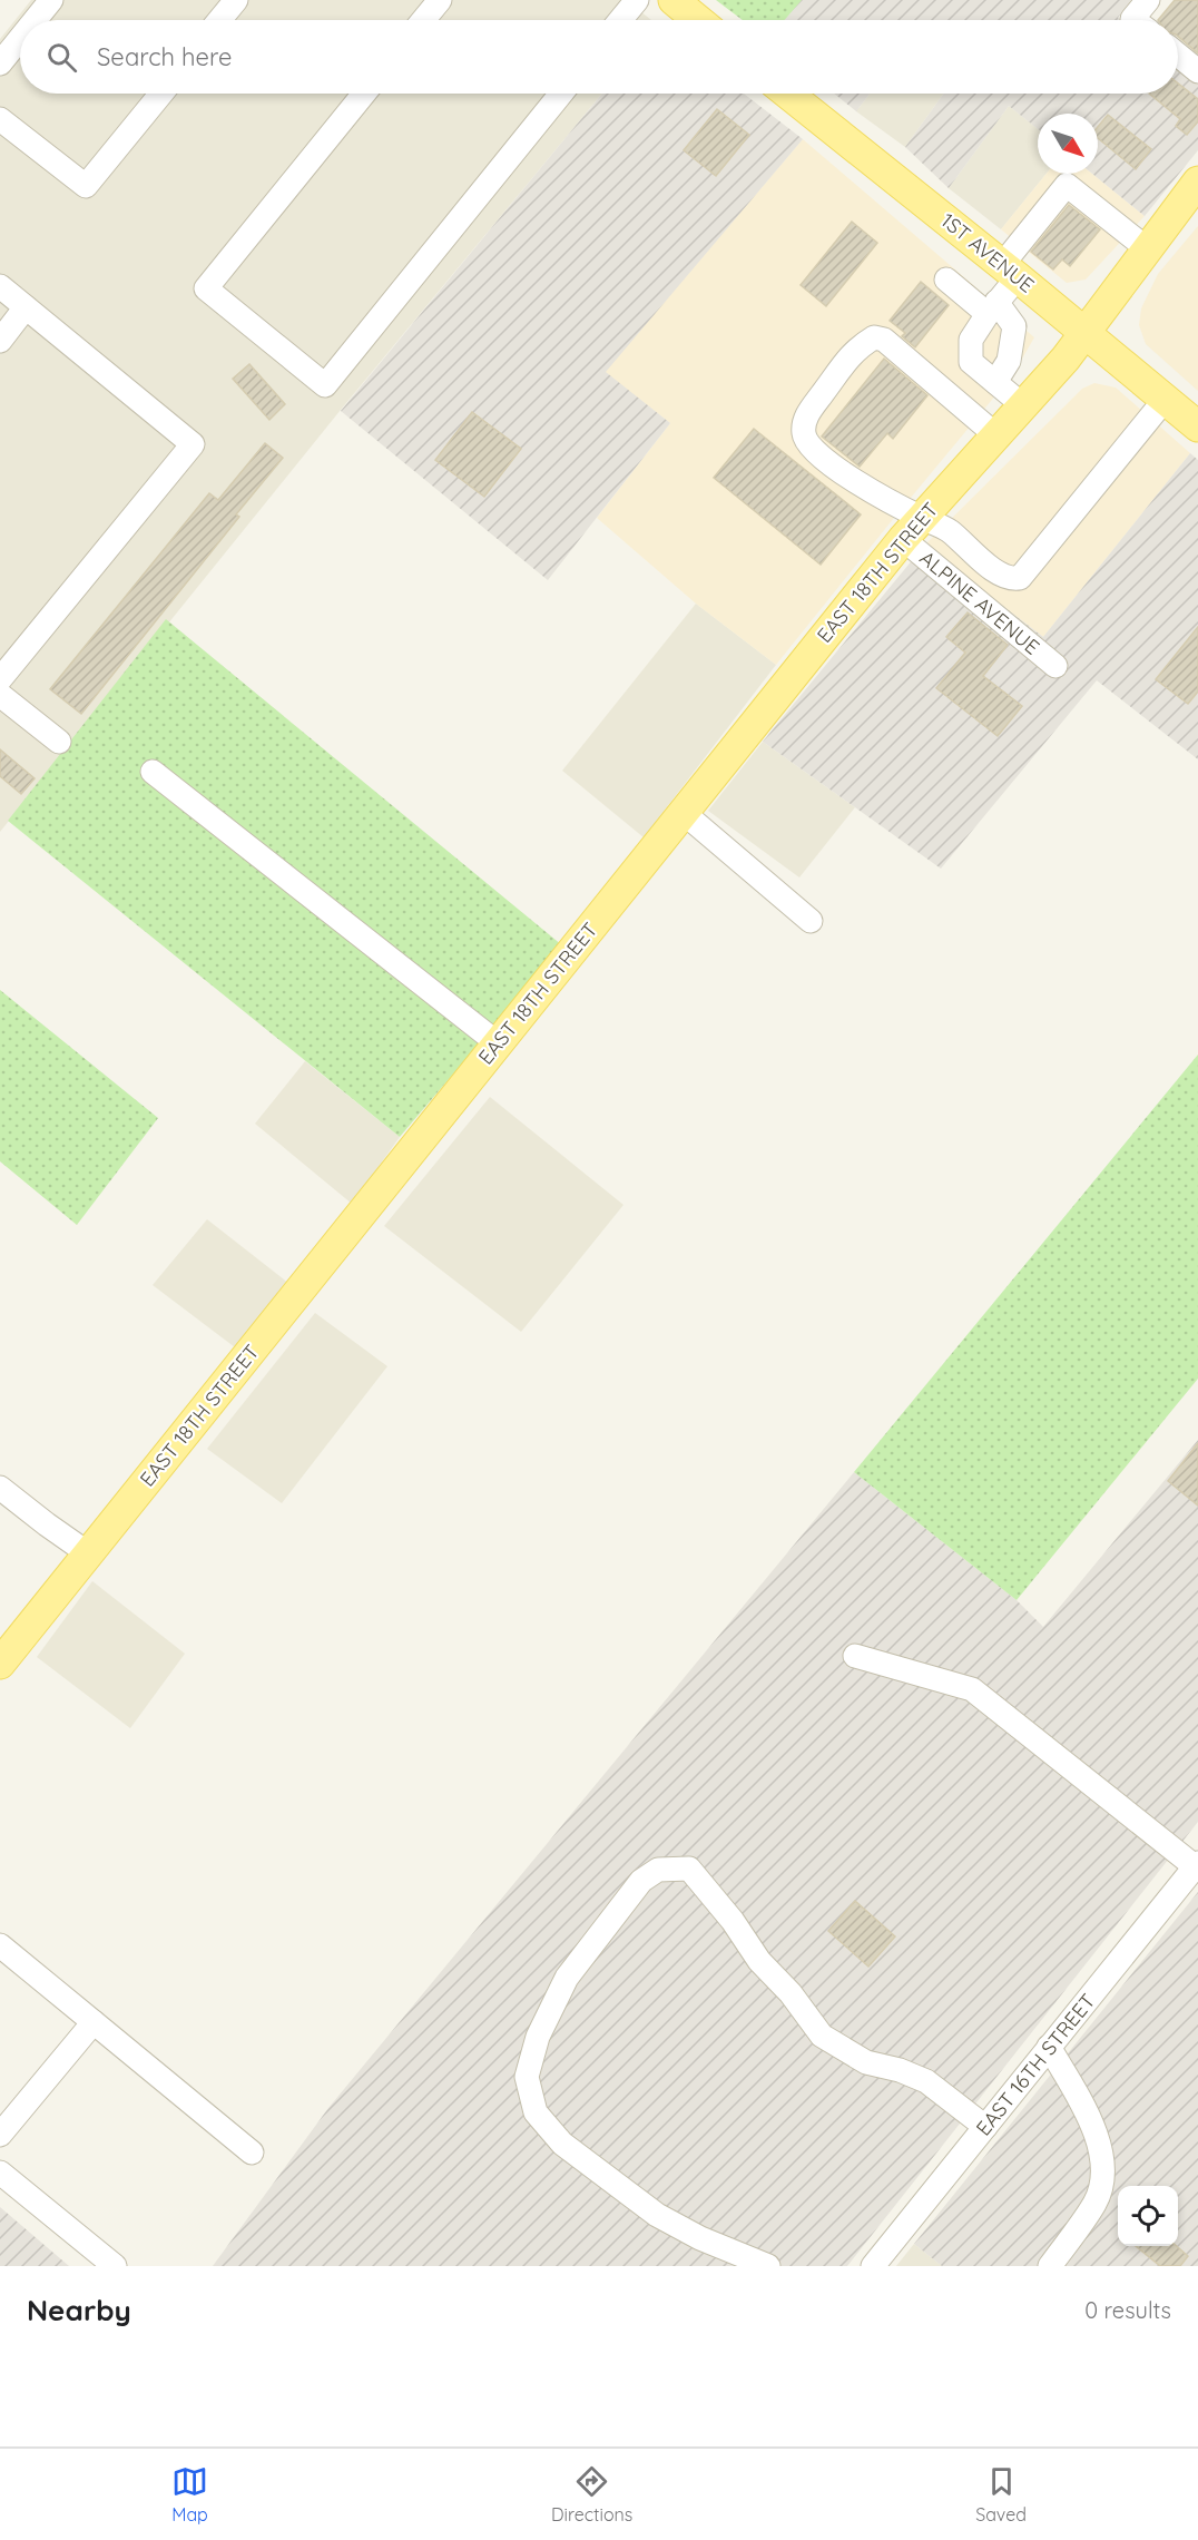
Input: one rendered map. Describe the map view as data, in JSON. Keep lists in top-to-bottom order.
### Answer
{
  "streets": {
    "main road": ["1ST AVENUE", "EAST 18TH STREET"],
    "street": ["ALPINE AVENUE", "EAST 16TH STREET"]
  },
  "crossings": [
    ["1ST AVENUE", "EAST 18TH STREET"],
    ["EAST 18TH STREET", "ALPINE AVENUE"]
  ],
  "north": "bottom right",
  "page": {
    "search": "Search here",
    "heading": ["Nearby", "0 results"],
    "nav": ["Map", "Directions", "Saved"]
  }
}
